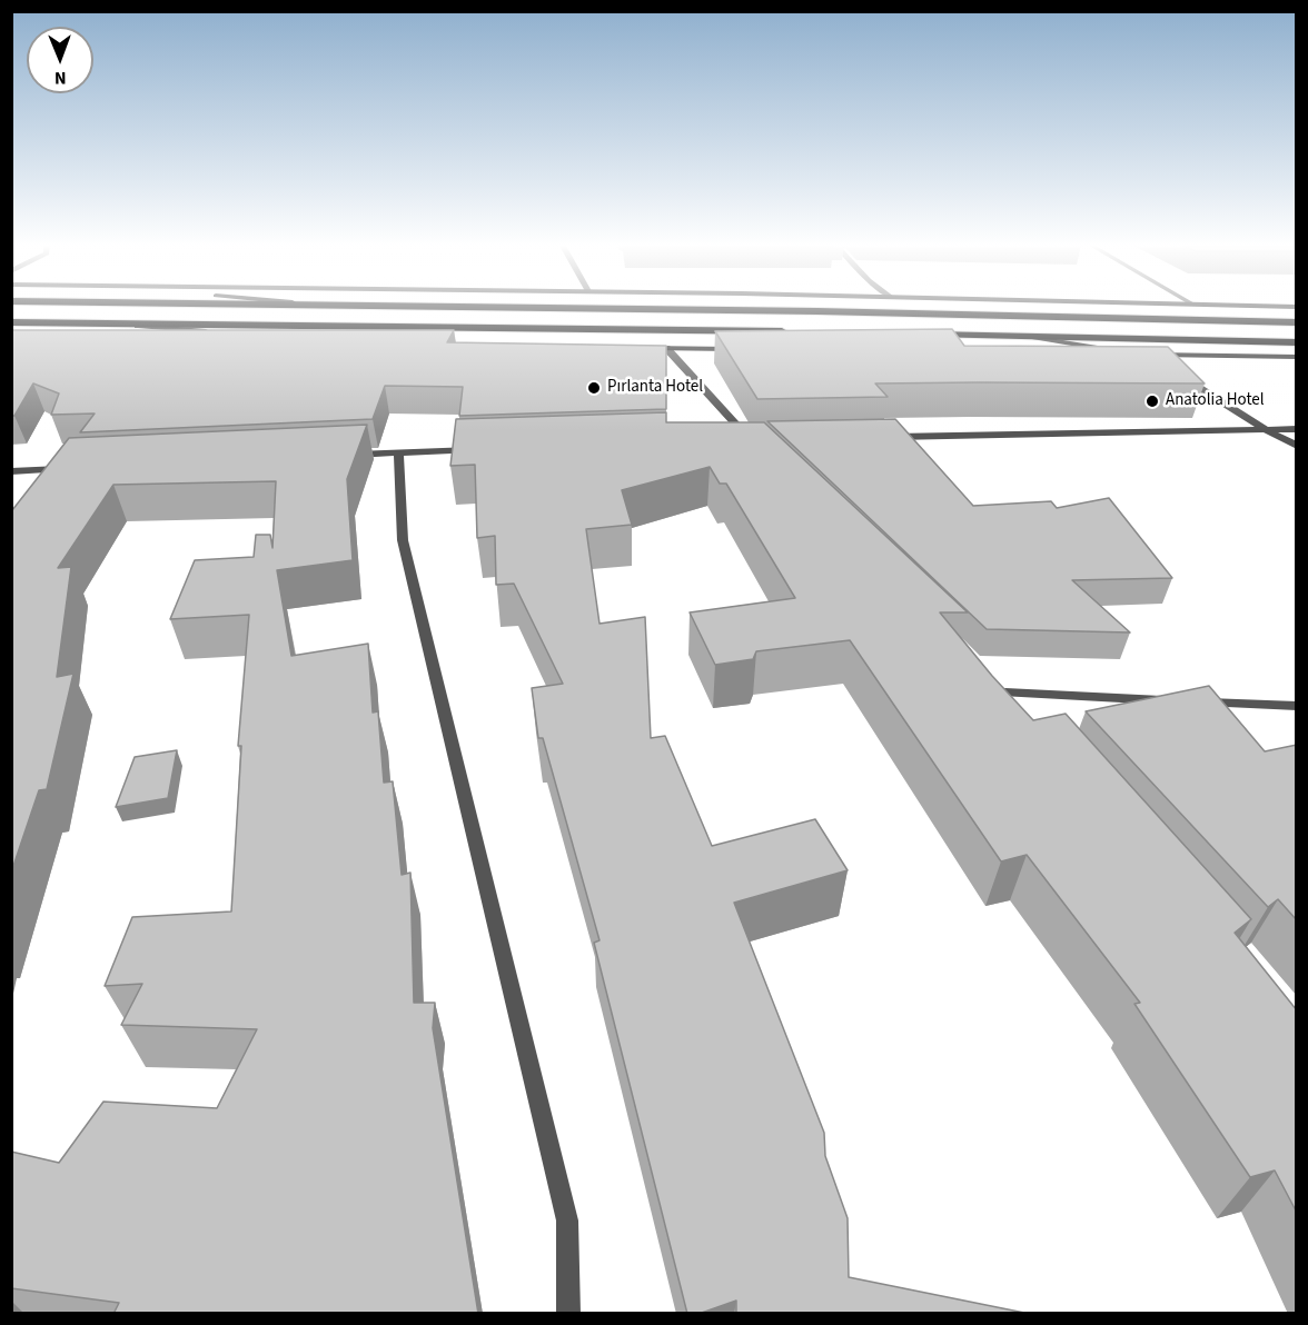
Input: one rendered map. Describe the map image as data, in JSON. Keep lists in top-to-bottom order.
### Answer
{
  "places": ["Pırlanta Hotel", "Anatolia Hotel"],
  "north": "bottom"
}
